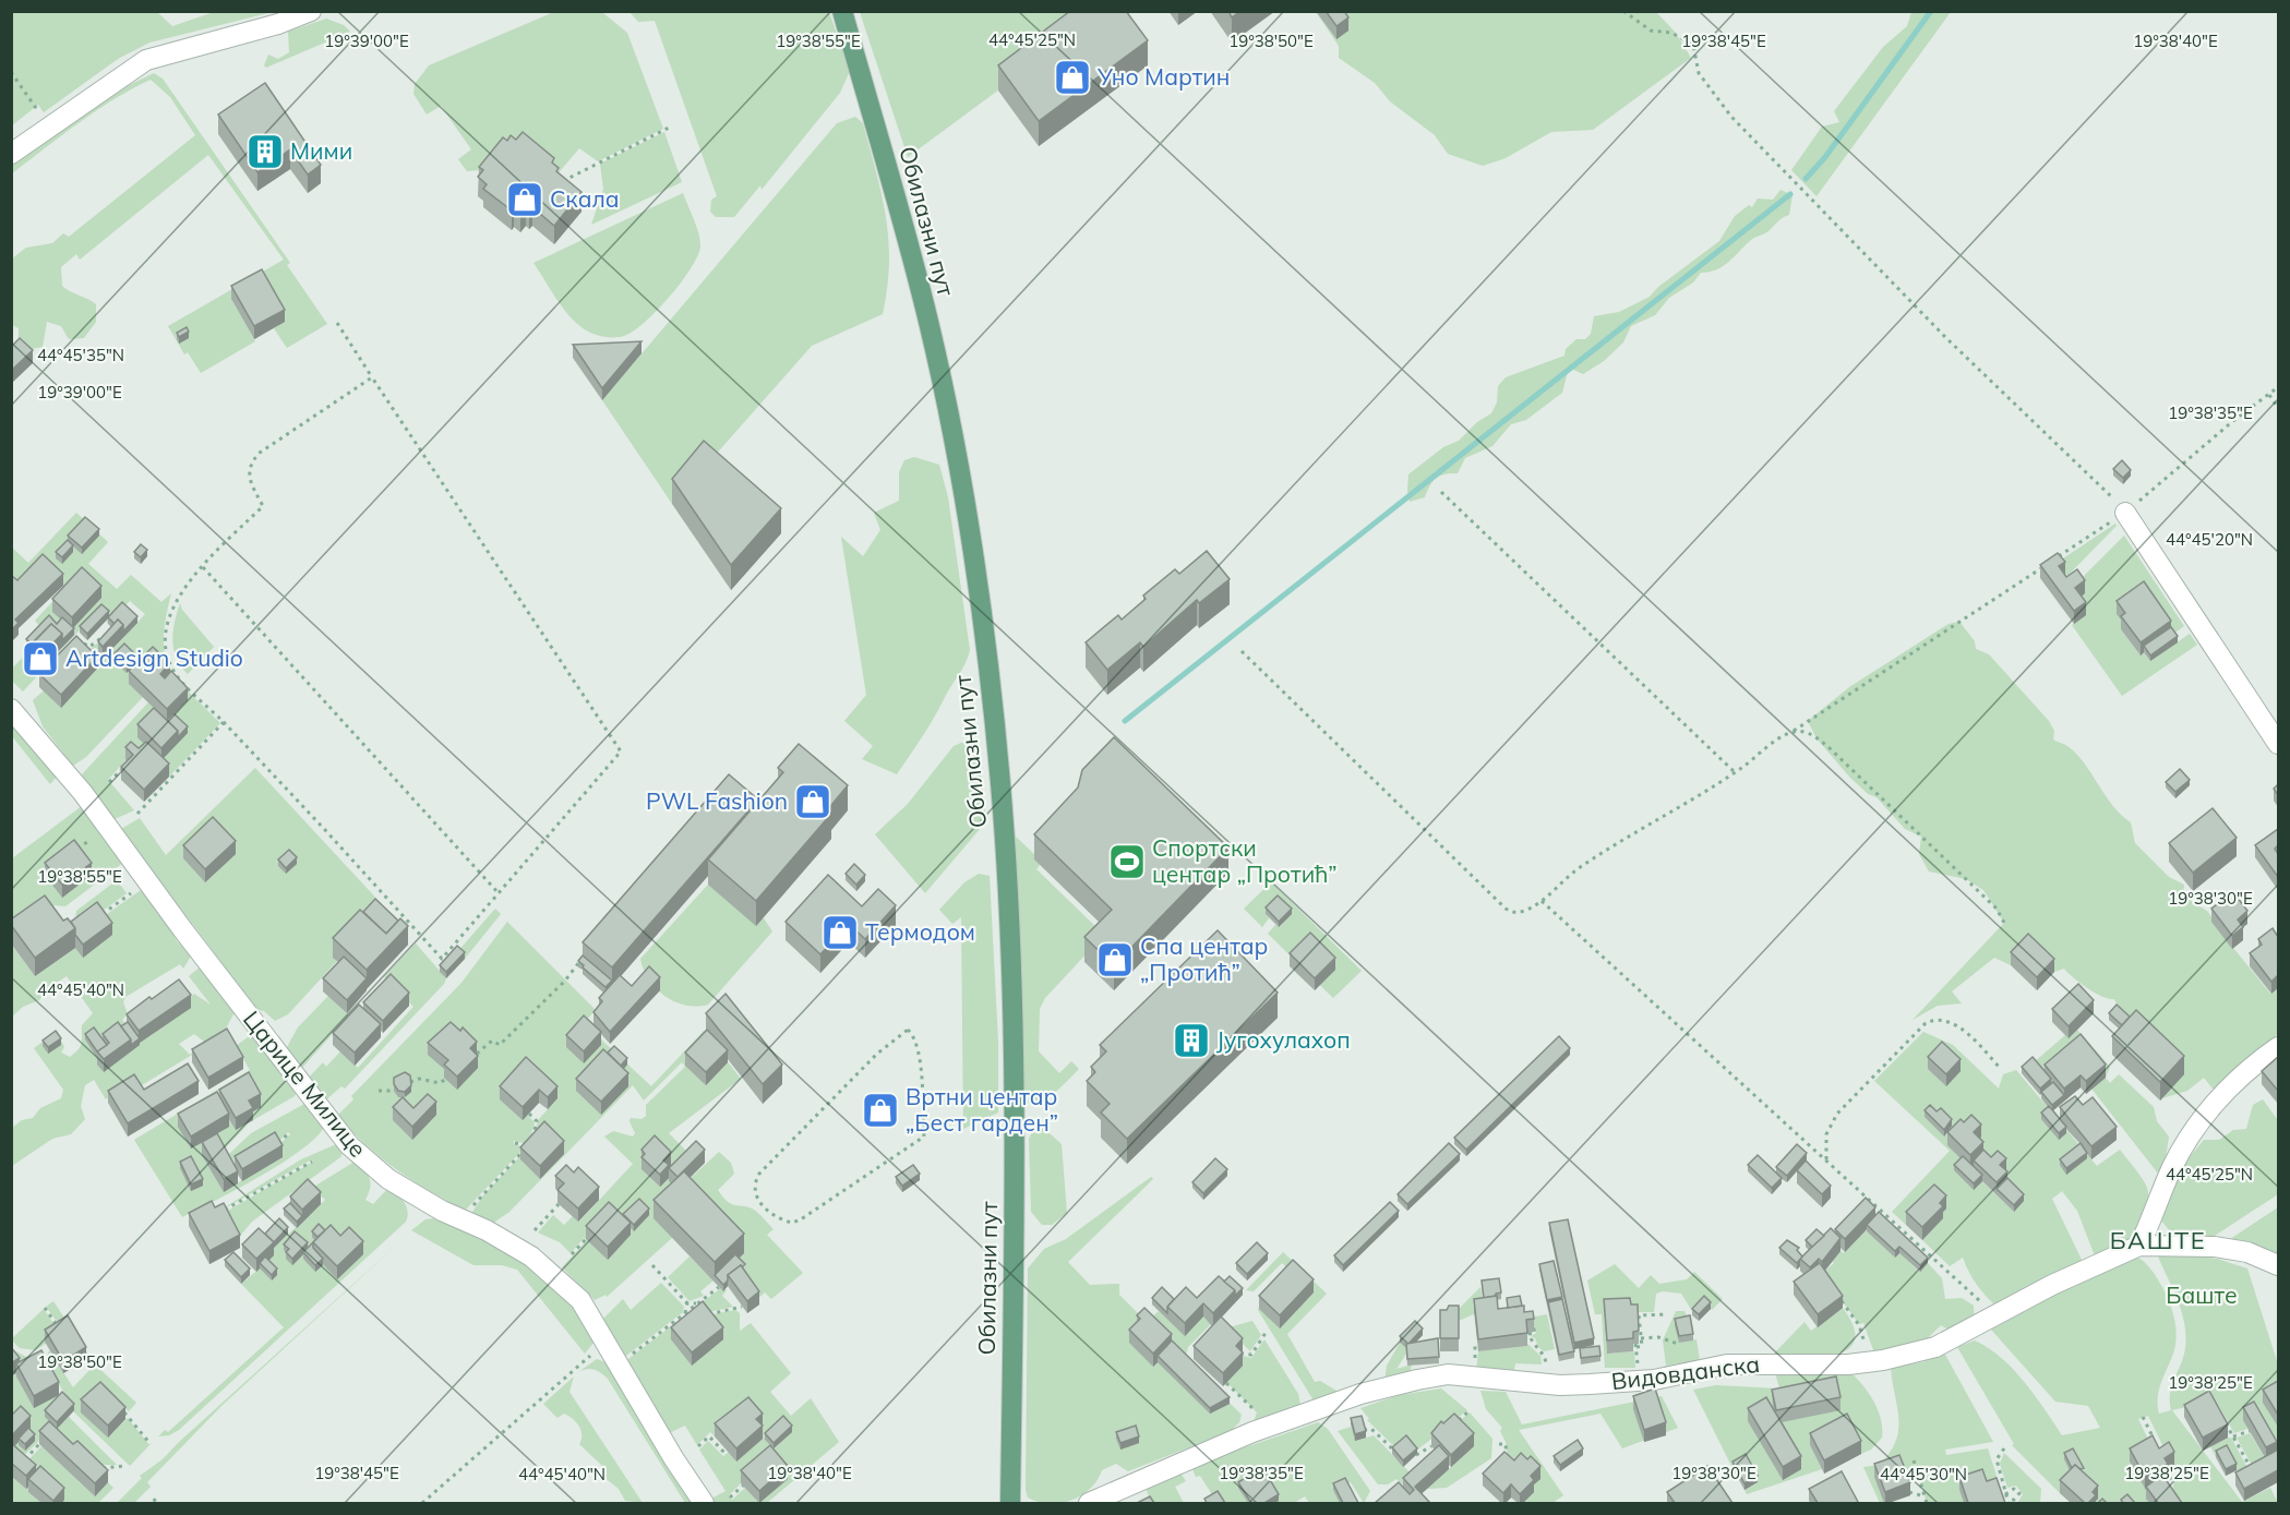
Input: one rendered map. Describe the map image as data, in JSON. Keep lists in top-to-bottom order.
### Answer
{
  "streets": {
    "main road": ["Обилазни пут"],
    "street": ["Царице Милице", "Видовданска"]
  },
  "districts": ["БАШТЕ"],
  "parks": ["Баште"],
  "places": {
    "shop": [
      "Уно Мартин",
      "Скала",
      "Artdesign Studio",
      "PWL Fashion",
      "Термодом",
      "Спа центар „Протић”",
      "Вртни центар „Бест гарден”"
    ],
    "building": ["Мими", "Југохулахоп"],
    "sports": ["Спортски центар „Протић”"]
  },
  "coordinates": [
    "44°45'25\"N",
    "19°39'00\"E",
    "19°38'55\"E",
    "19°38'50\"E",
    "19°38'45\"E",
    "19°38'40\"E",
    "44°45'35\"N",
    "19°38'35\"E",
    "44°45'20\"N",
    "19°38'30\"E",
    "44°45'40\"N",
    "19°38'25\"E",
    "44°45'30\"N"
  ]
}
